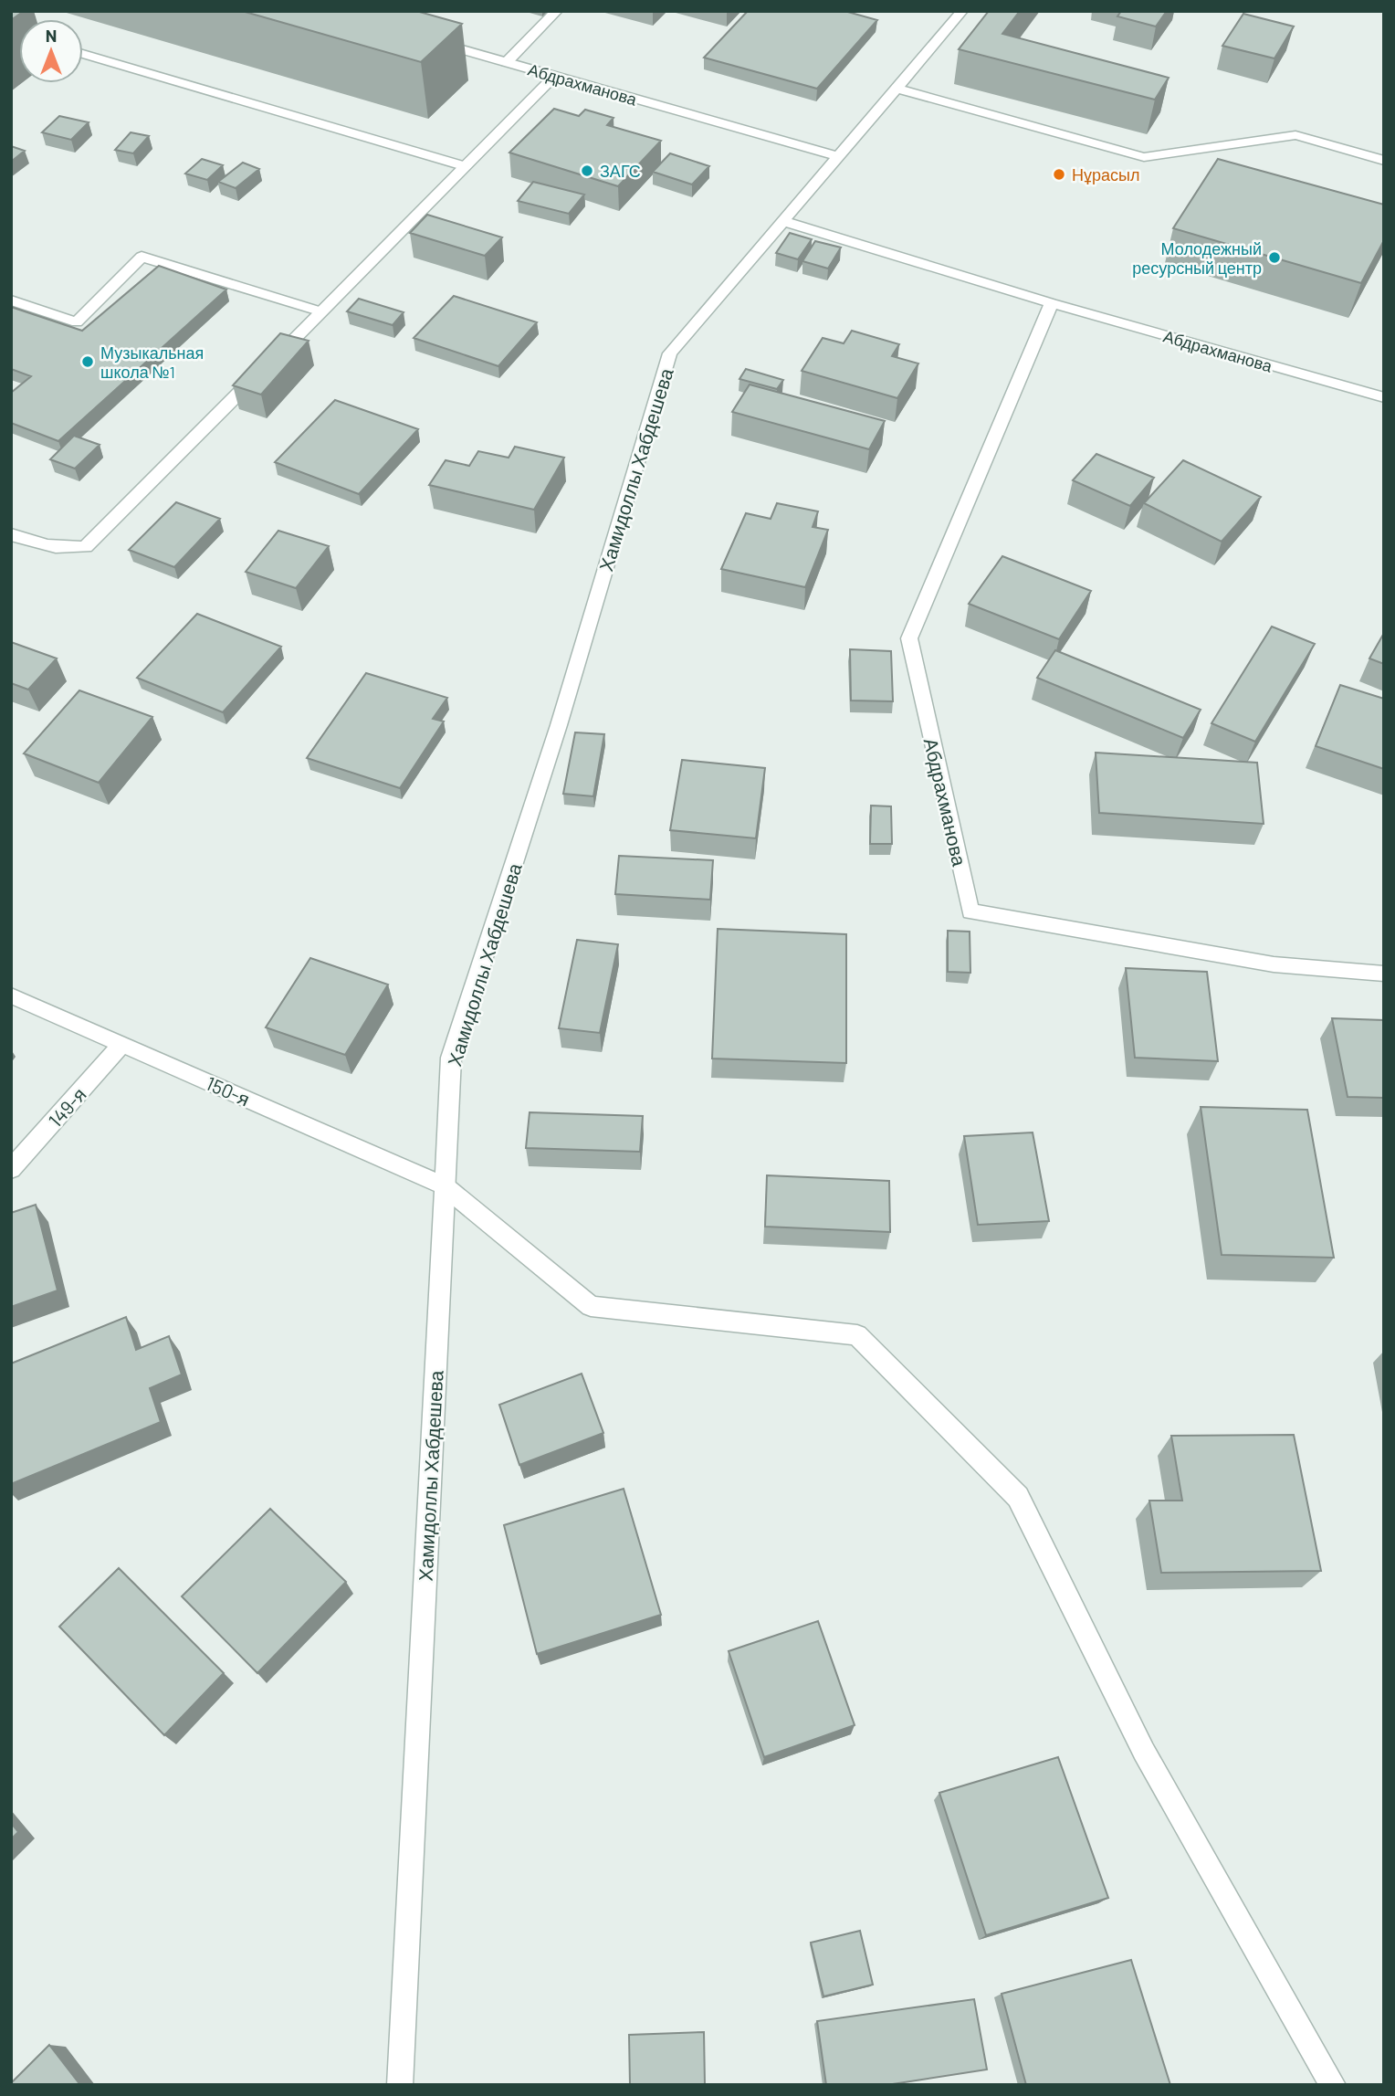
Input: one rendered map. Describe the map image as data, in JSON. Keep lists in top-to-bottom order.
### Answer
{
  "streets": {
    "street": [
      "Абдрахманова",
      "Хамидоллы Хабдешева",
      "150-я",
      "149-я"
    ]
  },
  "crossings": [
    ["Абдрахманова", "Хамидоллы Хабдешева"],
    ["Хамидоллы Хабдешева", "150-я"],
    ["150-я", "149-я"]
  ],
  "places": [
    "ЗАГС",
    "Нұрасыл",
    "Молодежный ресурсный центр",
    "Музыкальная школа №1"
  ],
  "north": "top"
}
